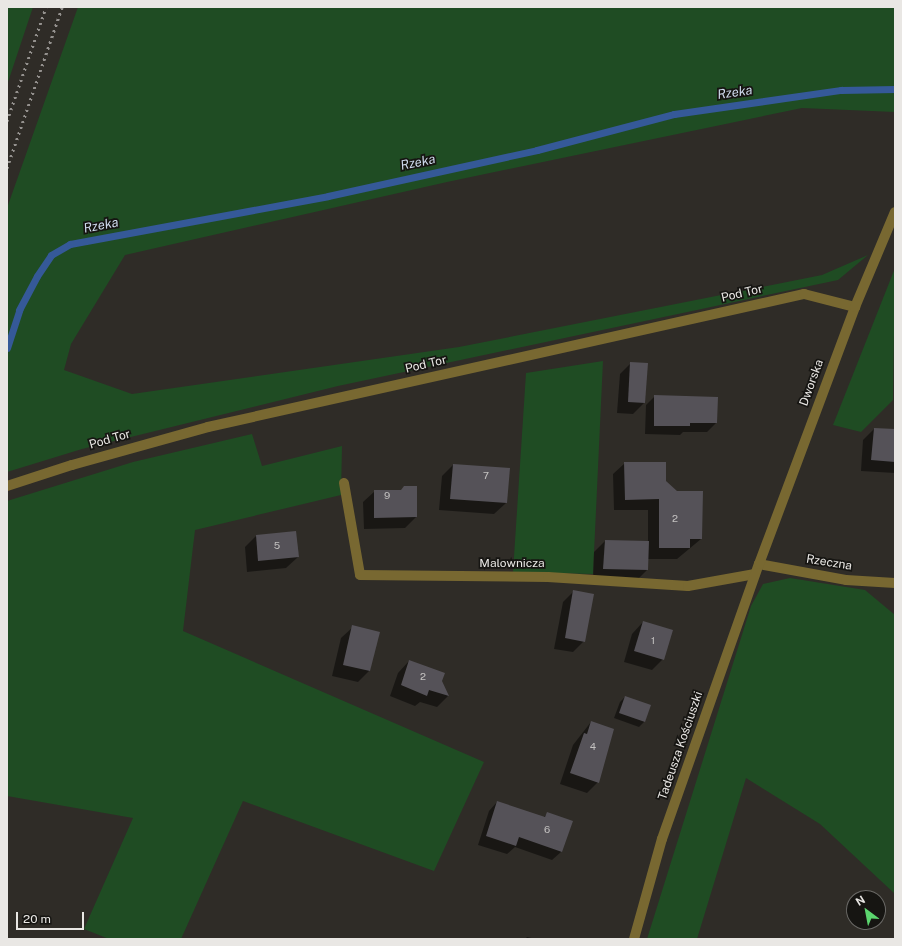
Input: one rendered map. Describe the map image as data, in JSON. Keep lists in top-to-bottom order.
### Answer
{
  "streets": {
    "street": [
      "Pod Tor",
      "Dworska",
      "Rzeczna",
      "Malownicza",
      "Tadeusza Kościuszki"
    ]
  },
  "crossings": [
    ["Pod Tor", "Dworska"],
    ["Dworska", "Rzeczna"],
    ["Dworska", "Tadeusza Kościuszki"],
    ["Rzeczna", "Tadeusza Kościuszki"],
    ["Malownicza", "Tadeusza Kościuszki"]
  ],
  "water": ["Rzeka"],
  "house_numbers": [
    "7",
    "9",
    "2",
    "5",
    "1",
    "2",
    "4",
    "6"
  ],
  "scale_bar": "20 m",
  "north": "top left"
}
